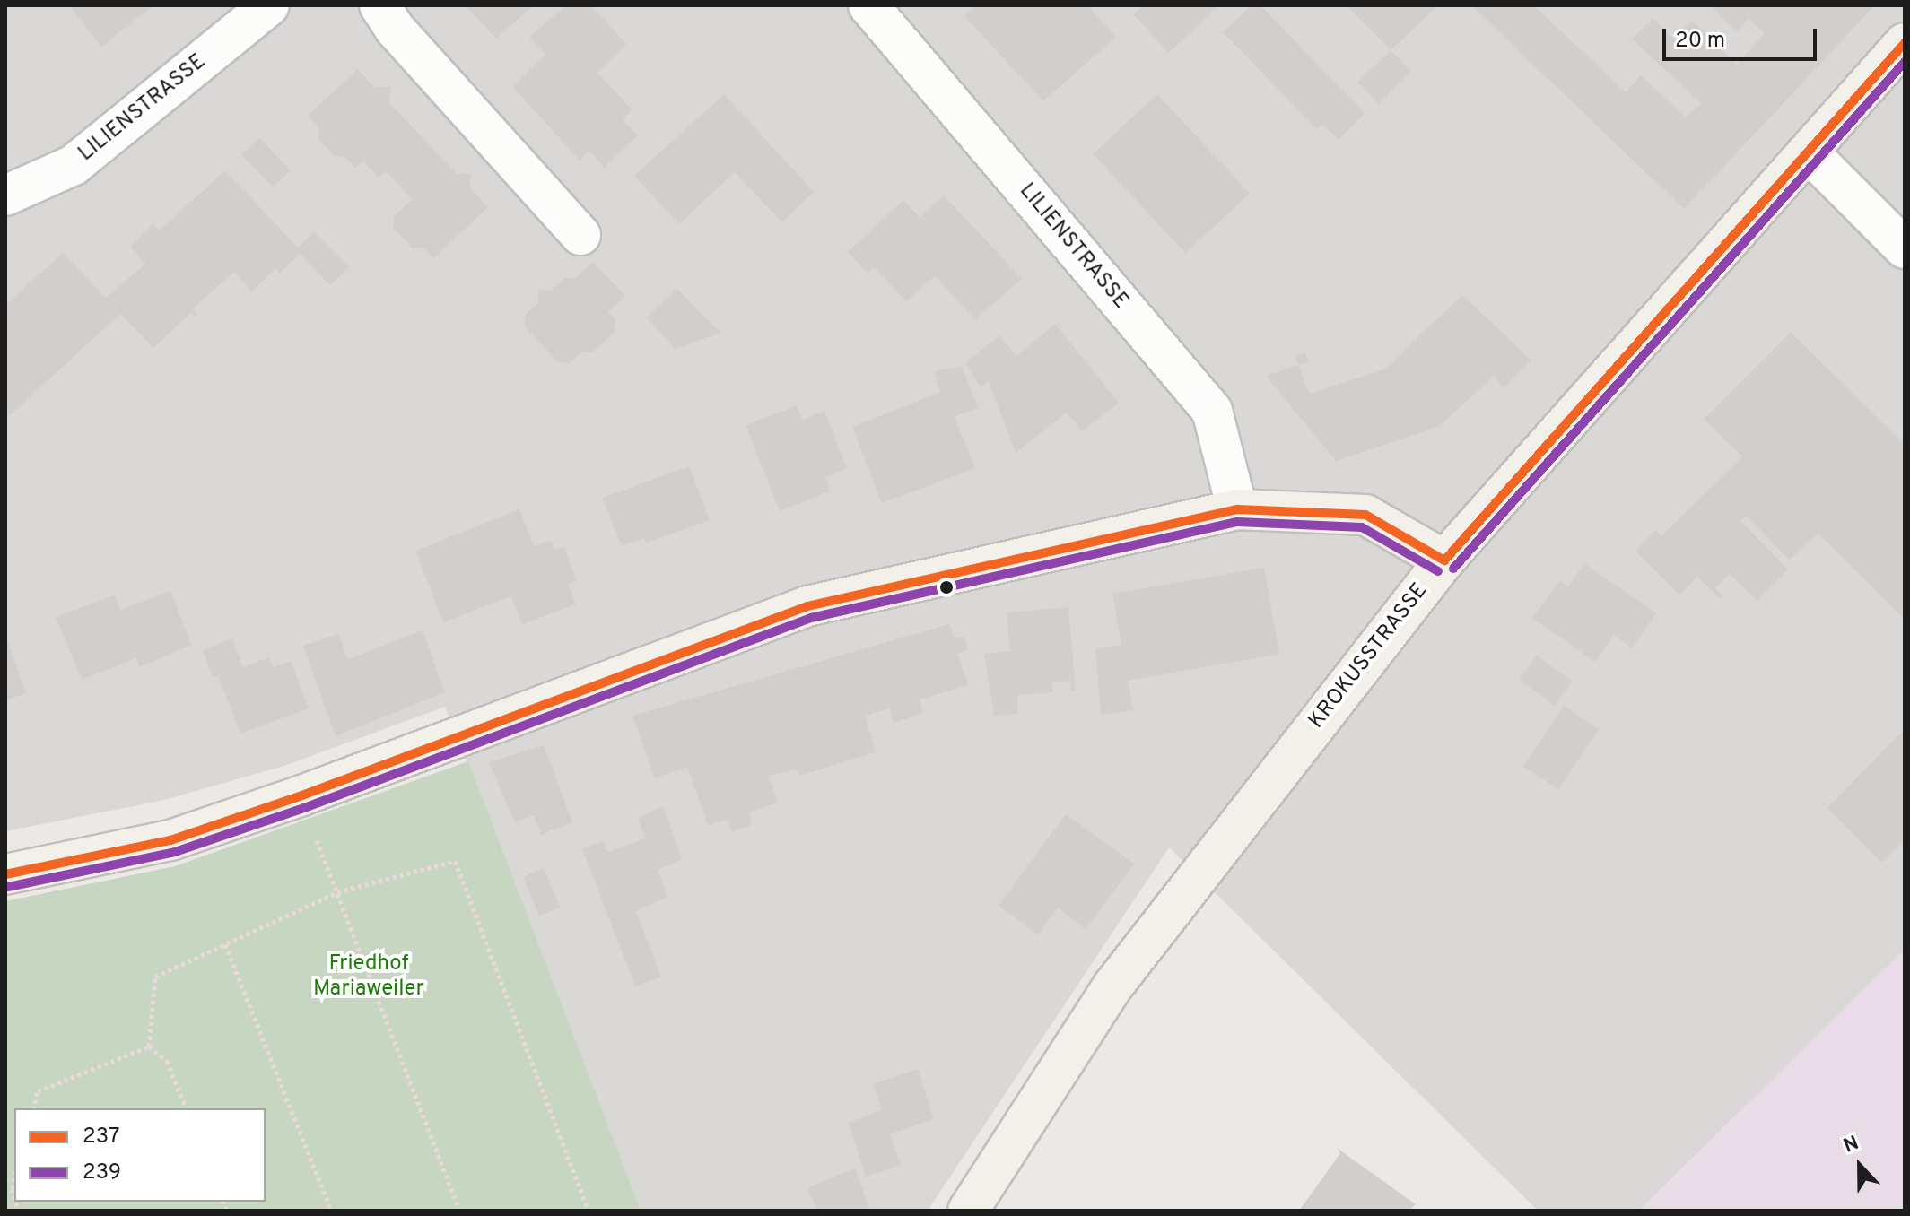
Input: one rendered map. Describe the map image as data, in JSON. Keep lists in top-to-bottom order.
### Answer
{
  "streets": {
    "street": ["LILIENSTRASSE", "KROKUSSTRASSE"]
  },
  "parks": ["Friedhof Mariaweiler"],
  "lines": ["transit line 237", "transit line 239"],
  "legend": ["237", "239"],
  "scale_bar": "20 m",
  "north": "top"
}
